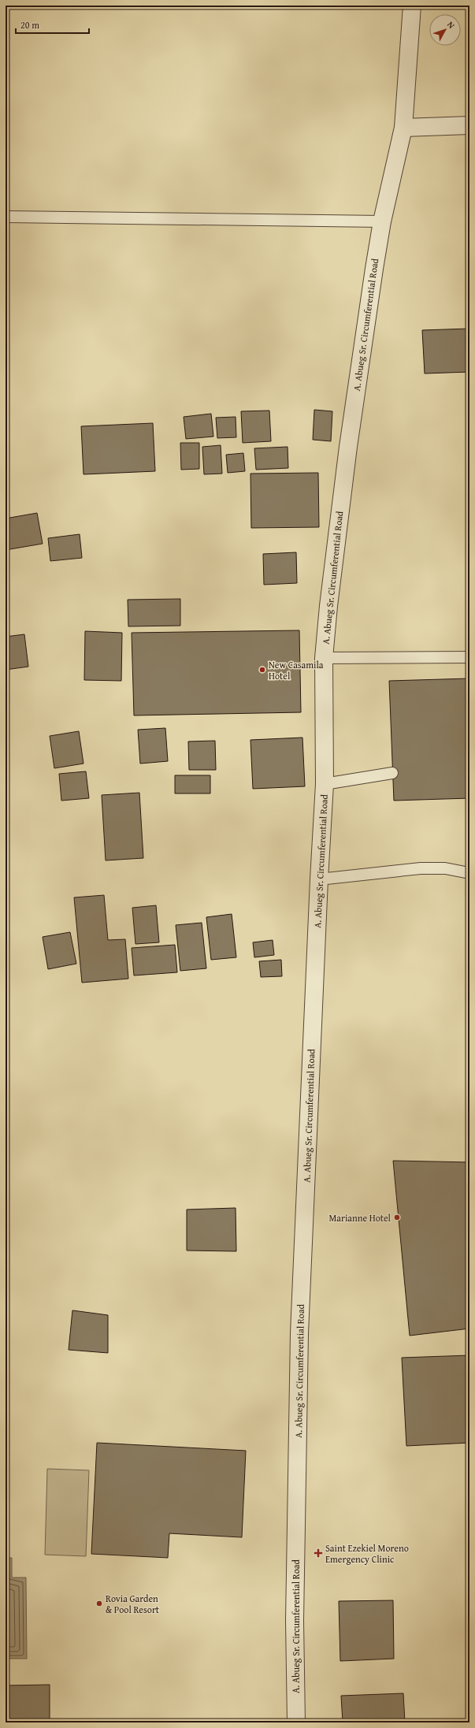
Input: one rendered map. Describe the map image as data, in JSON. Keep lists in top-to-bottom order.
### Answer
{
  "streets": {
    "street": ["A. Abueg Sr. Circumferential Road"]
  },
  "places": {
    "other": ["New Casamila Hotel", "Marianne Hotel", "Rovia Garden & Pool Resort"],
    "health": ["Saint Ezekiel Moreno Emergency Clinic"]
  },
  "scale_bar": "20 m",
  "north": "top right"
}
